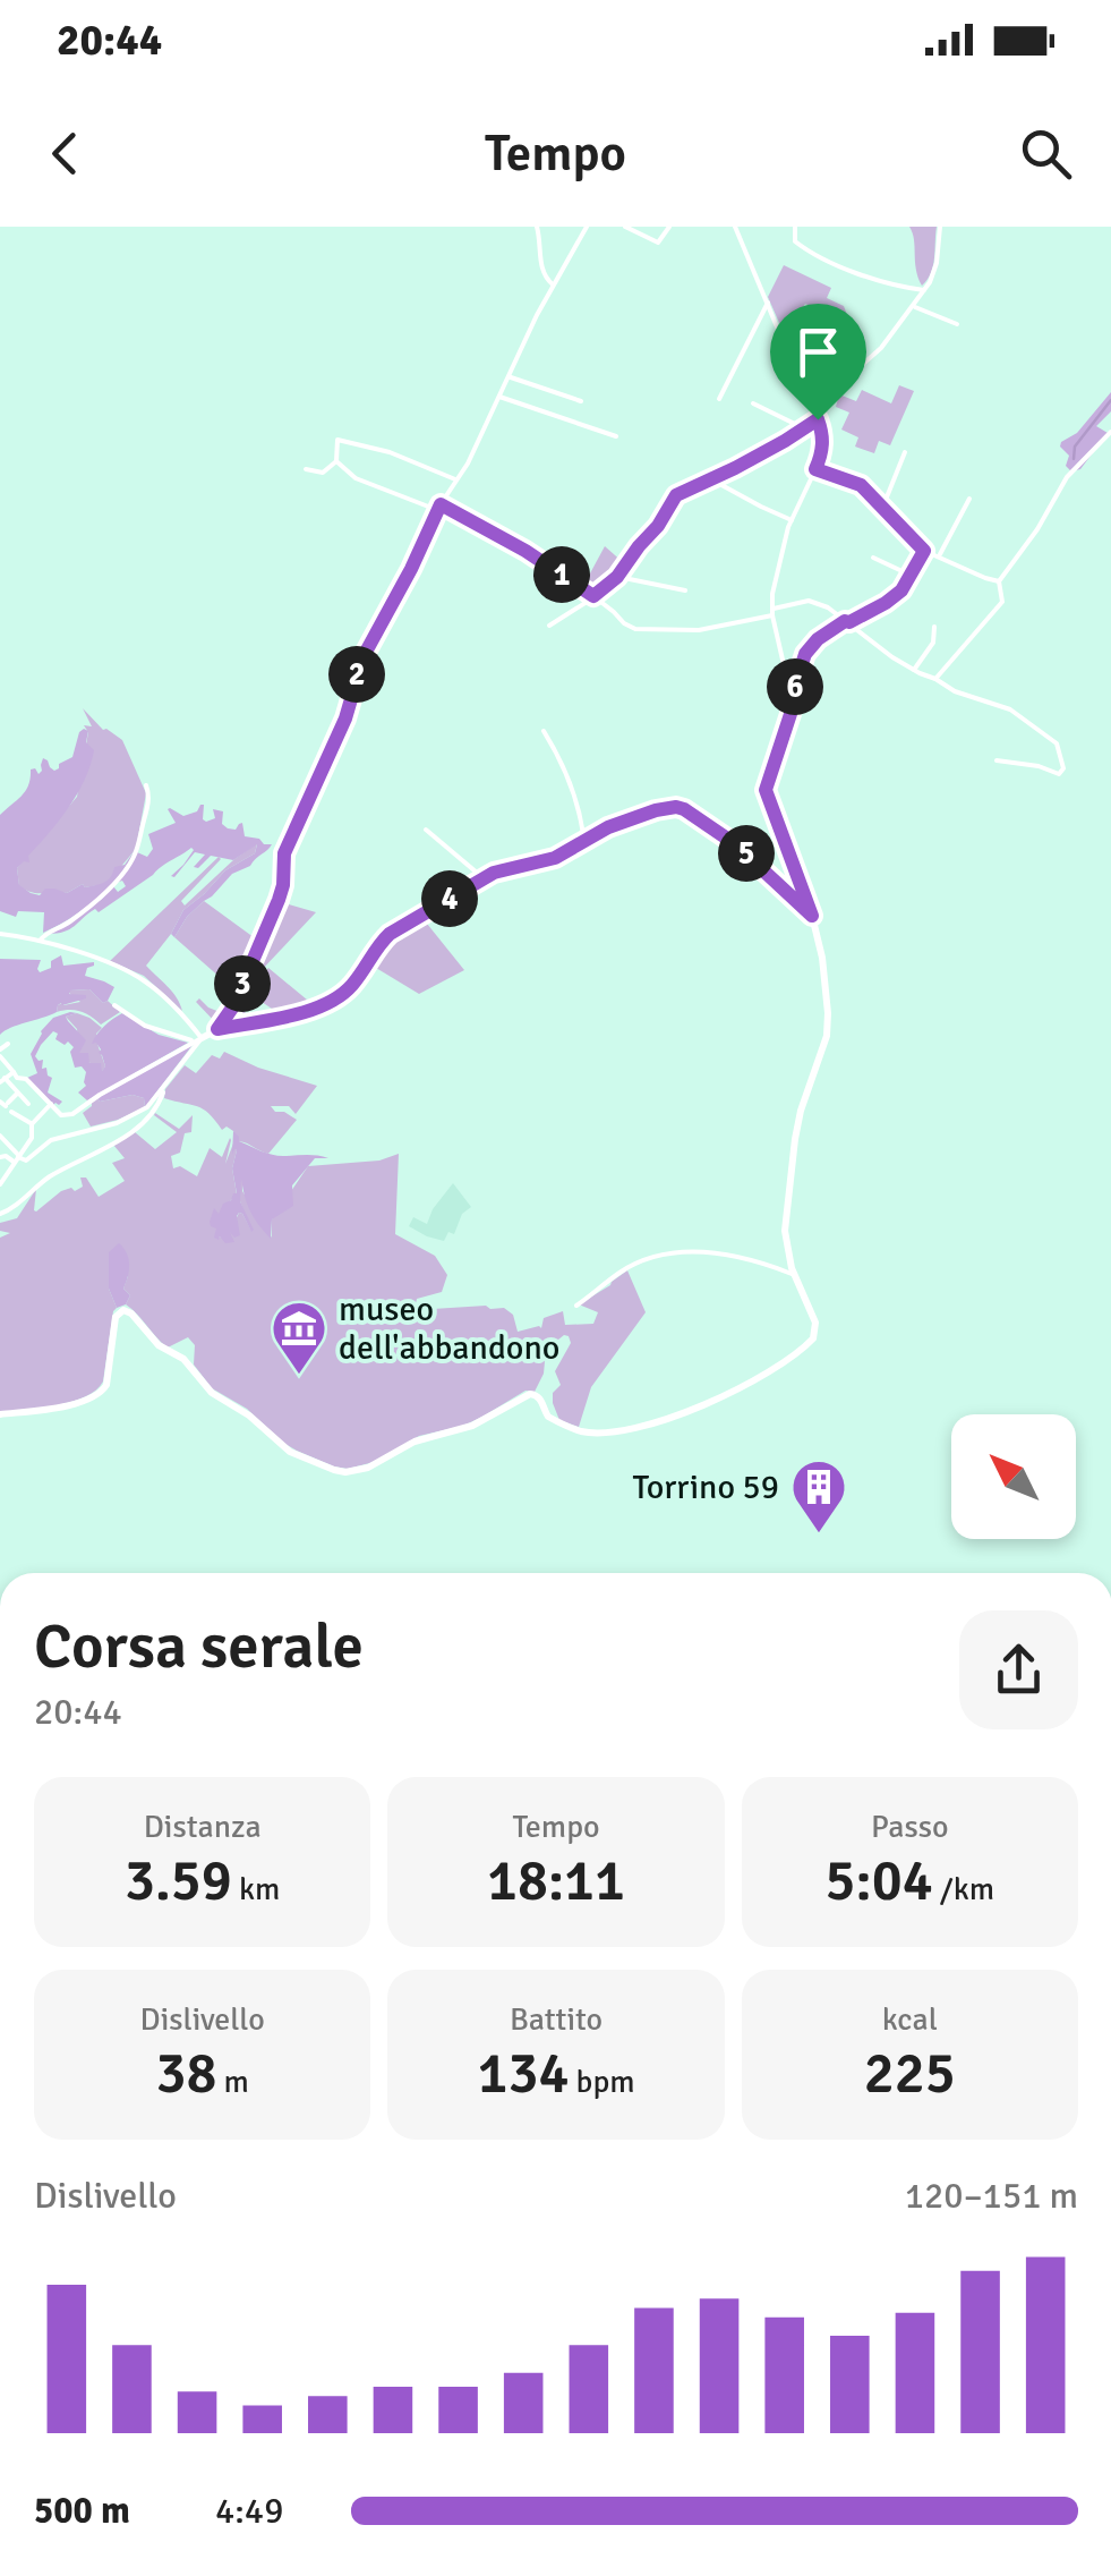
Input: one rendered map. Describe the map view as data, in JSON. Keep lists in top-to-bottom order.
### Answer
{
  "places": {
    "museum": ["museo dell'abbandono"],
    "building": ["Torrino 59"]
  },
  "north": "top left",
  "page": {
    "status": "20:44",
    "header": "Tempo",
    "pins": [
      "1",
      "2",
      "6",
      "5",
      "4",
      "3"
    ],
    "heading": ["Corsa serale", "20:44"],
    "stats": [
      ["Distanza", "3.59 km"],
      ["Tempo", "18:11"],
      ["Passo", "5:04 /km"],
      ["Dislivello", "38 m"],
      ["Battito", "134 bpm"],
      ["kcal", "225"]
    ],
    "chart": ["Dislivello", "120–151 m"],
    "list": [
      {
        "name": "500 m",
        "note": "4:49"
      }
    ]
  }
}
